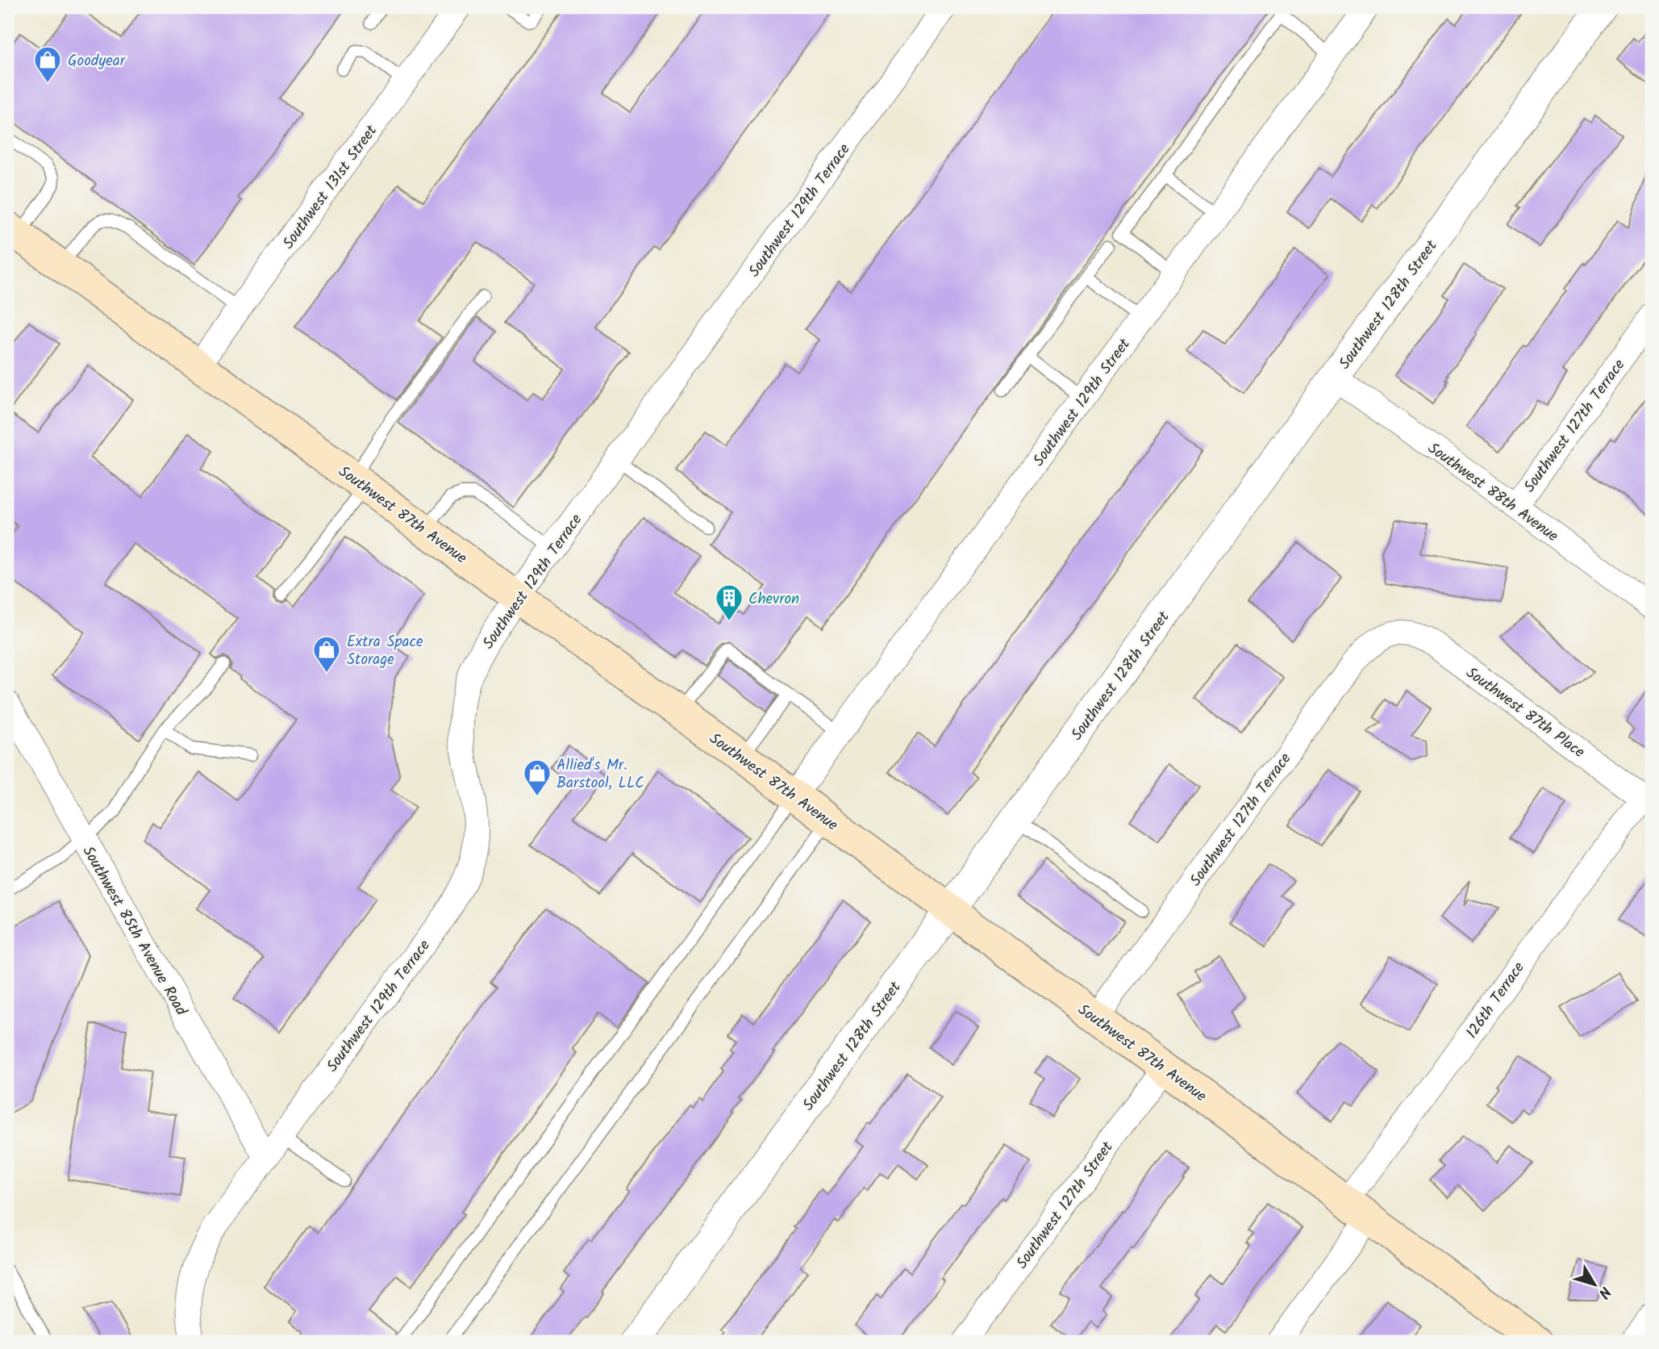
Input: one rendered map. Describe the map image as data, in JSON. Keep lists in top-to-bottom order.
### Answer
{
  "streets": {
    "main road": ["Southwest 87th Avenue"],
    "street": [
      "Southwest 131st Street",
      "Southwest 129th Terrace",
      "Southwest 128th Street",
      "Southwest 129th Street",
      "Southwest 127th Terrace",
      "Southwest 88th Avenue",
      "Southwest 87th Place",
      "Southwest 85th Avenue Road",
      "126th Terrace",
      "Southwest 127th Street"
    ]
  },
  "crossings": [
    ["Southwest 131st Street", "Southwest 87th Avenue"],
    ["Southwest 129th Terrace", "Southwest 87th Avenue"],
    ["Southwest 129th Terrace", "Southwest 85th Avenue Road"],
    ["Southwest 128th Street", "Southwest 88th Avenue"],
    ["Southwest 128th Street", "Southwest 87th Avenue"],
    ["Southwest 129th Street", "Southwest 87th Avenue"],
    ["Southwest 127th Terrace", "Southwest 88th Avenue"],
    ["Southwest 127th Terrace", "Southwest 87th Avenue"],
    ["Southwest 127th Terrace", "Southwest 87th Place"],
    ["Southwest 87th Avenue", "126th Terrace"],
    ["Southwest 87th Avenue", "Southwest 127th Street"],
    ["Southwest 87th Place", "126th Terrace"]
  ],
  "places": {
    "shop": ["Goodyear", "Extra Space Storage", "Allied's Mr. Barstool, LLC"],
    "building": ["Chevron"]
  },
  "north": "bottom right"
}
